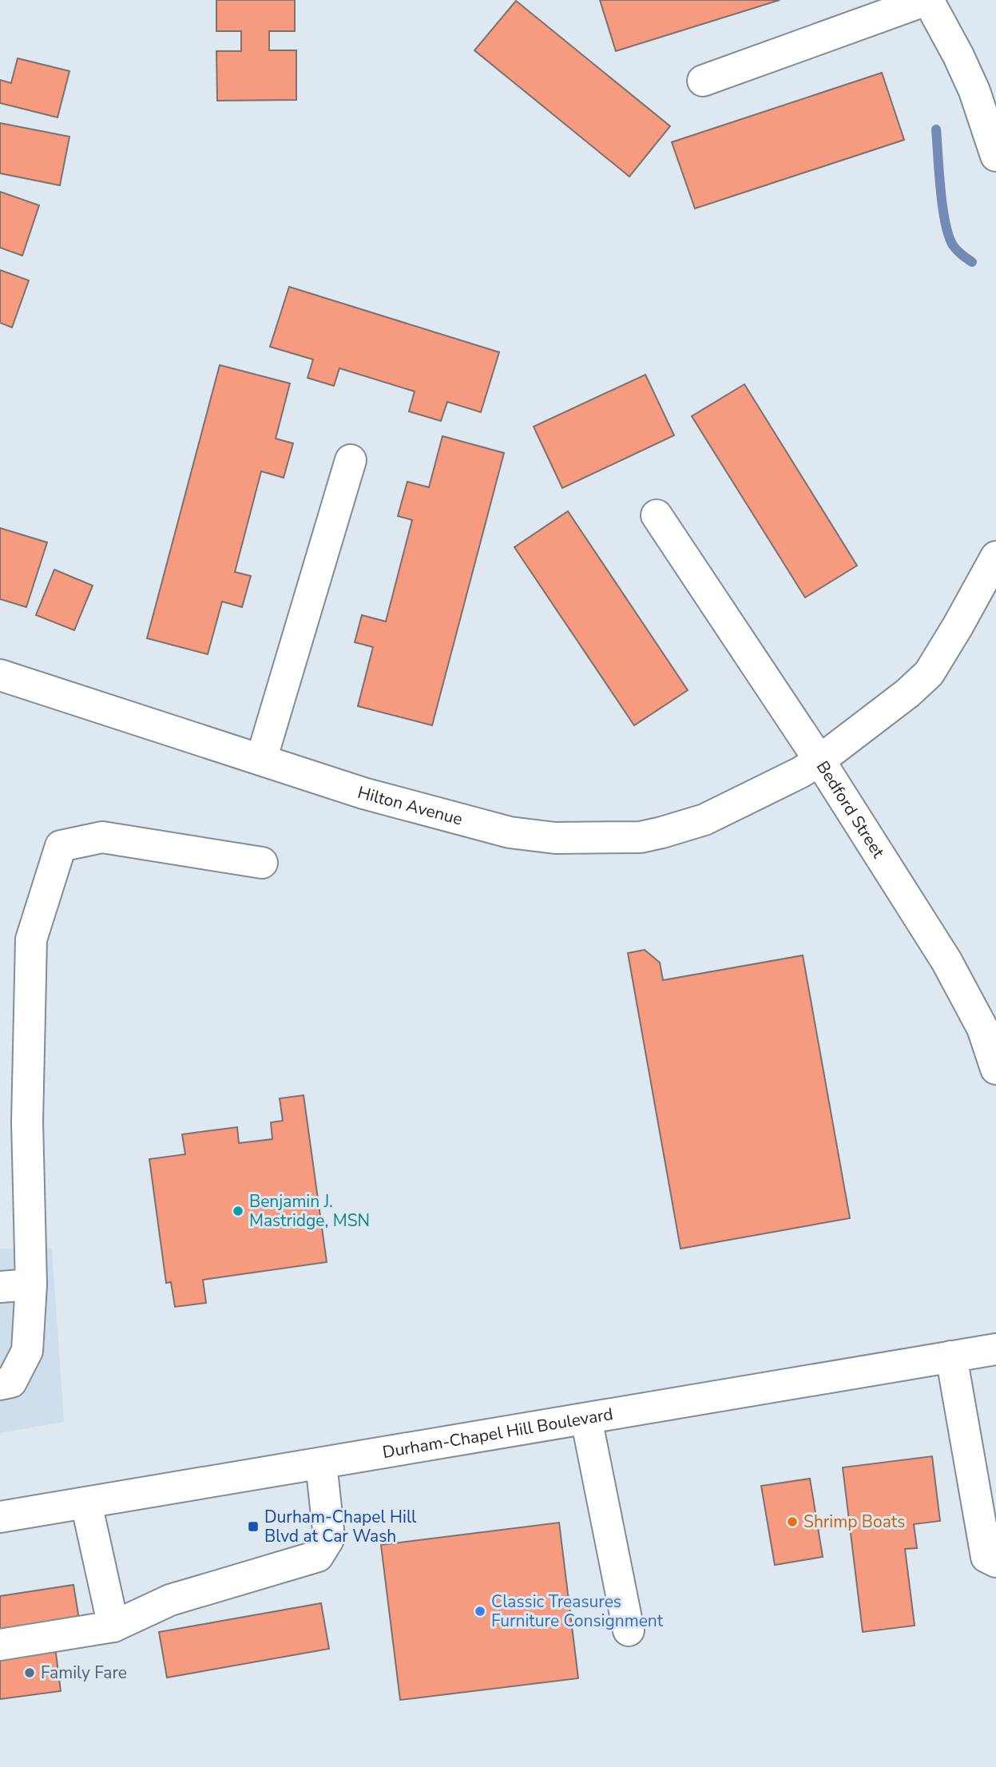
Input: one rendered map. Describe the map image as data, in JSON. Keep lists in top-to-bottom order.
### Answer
{
  "streets": {
    "street": ["Hilton Avenue", "Bedford Street", "Durham-Chapel Hill Boulevard"]
  },
  "crossings": [
    ["Hilton Avenue", "Bedford Street"]
  ],
  "places": {
    "other": [
      "Benjamin J. Mastridge, MSN",
      "Shrimp Boats",
      "Classic Treasures Furniture Consignment",
      "Family Fare"
    ],
    "transit": ["Durham-Chapel Hill Blvd at Car Wash"]
  }
}
